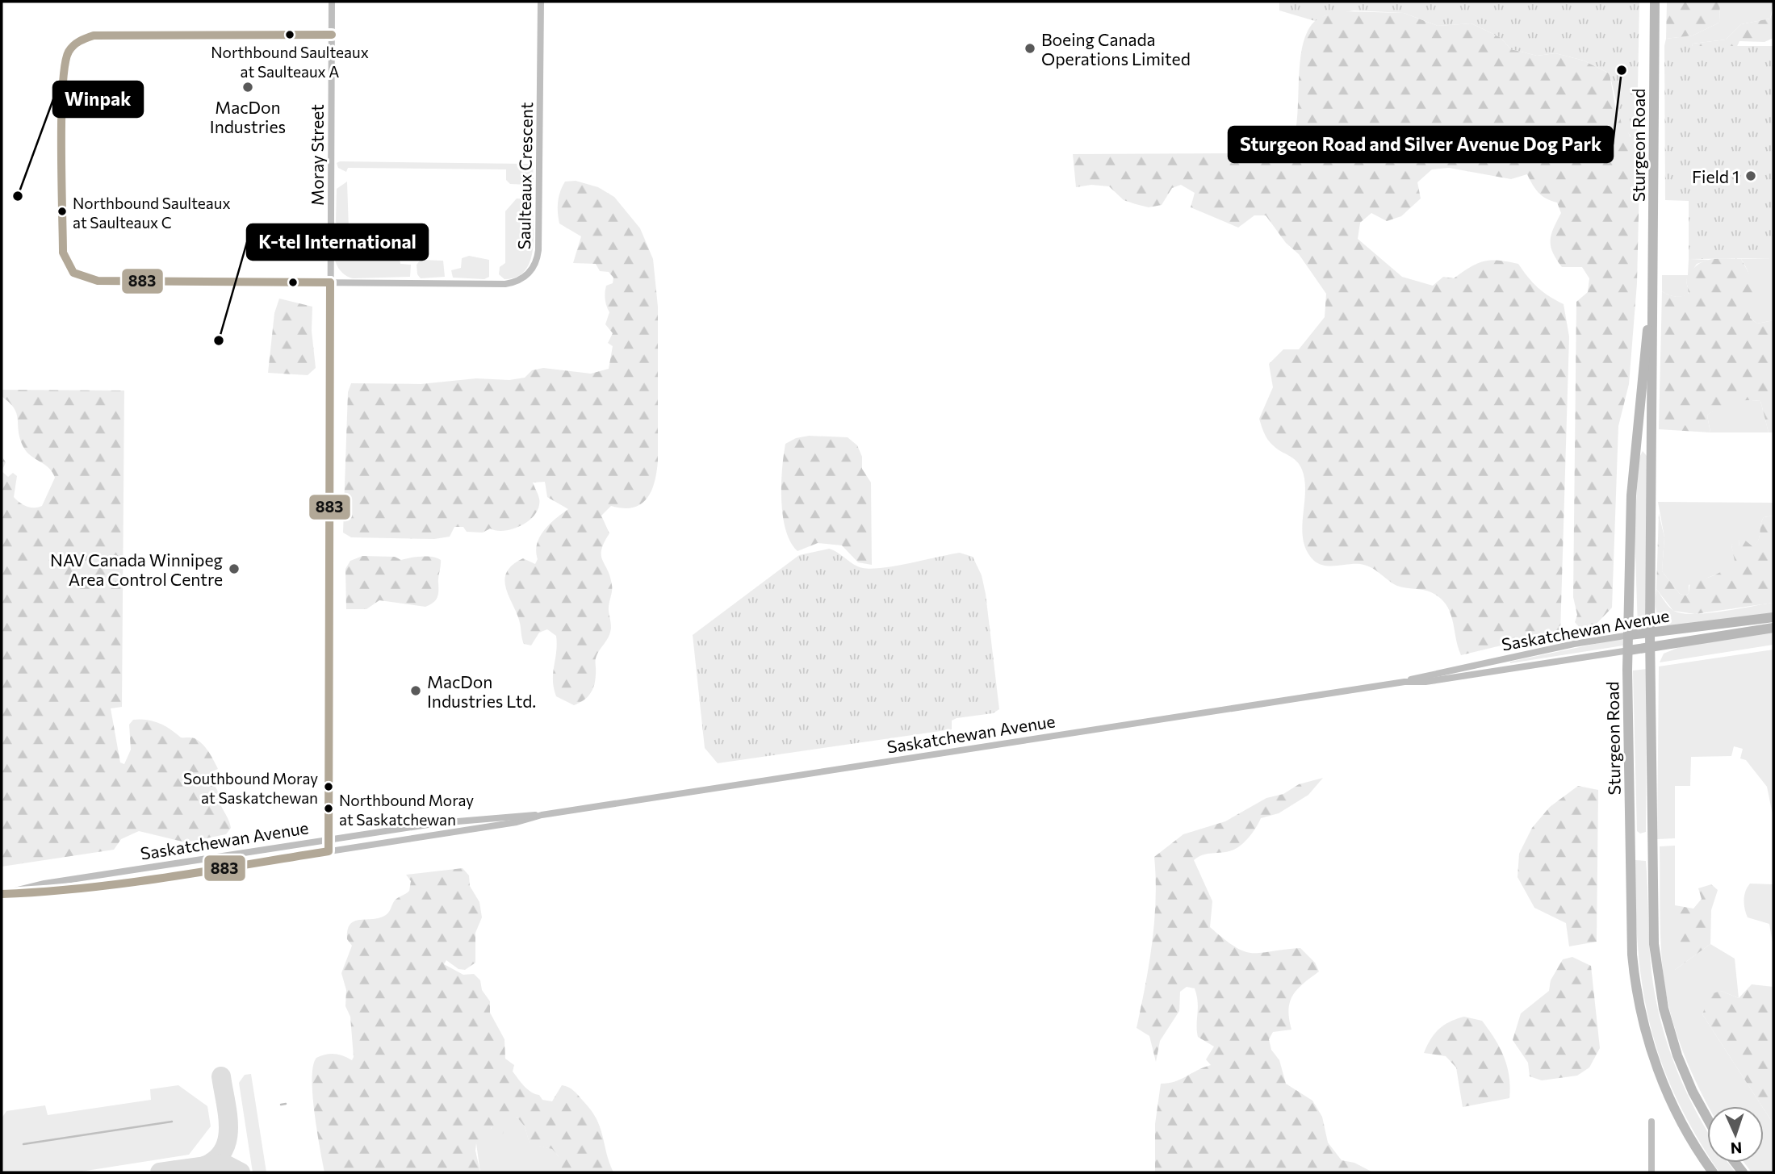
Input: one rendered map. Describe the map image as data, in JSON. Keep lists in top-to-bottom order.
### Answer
{
  "streets": {
    "main road": ["Sturgeon Road", "Saskatchewan Avenue"],
    "street": ["Moray Street", "Saulteaux Crescent"]
  },
  "crossings": [
    ["Sturgeon Road", "Saskatchewan Avenue"],
    ["Moray Street", "Saulteaux Crescent"],
    ["Moray Street", "Saskatchewan Avenue"]
  ],
  "places": [
    "Northbound Saulteaux at Saulteaux A",
    "Boeing Canada Operations Limited",
    "Sturgeon Road and Silver Avenue Dog Park",
    "MacDon Industries",
    "Field 1",
    "Winpak",
    "Northbound Saulteaux at Saulteaux C",
    "K-tel International",
    "NAV Canada Winnipeg Area Control Centre",
    "MacDon Industries Ltd.",
    "Southbound Moray at Saskatchewan",
    "Northbound Moray at Saskatchewan"
  ],
  "lines": ["transit line 883"],
  "north": "bottom"
}
